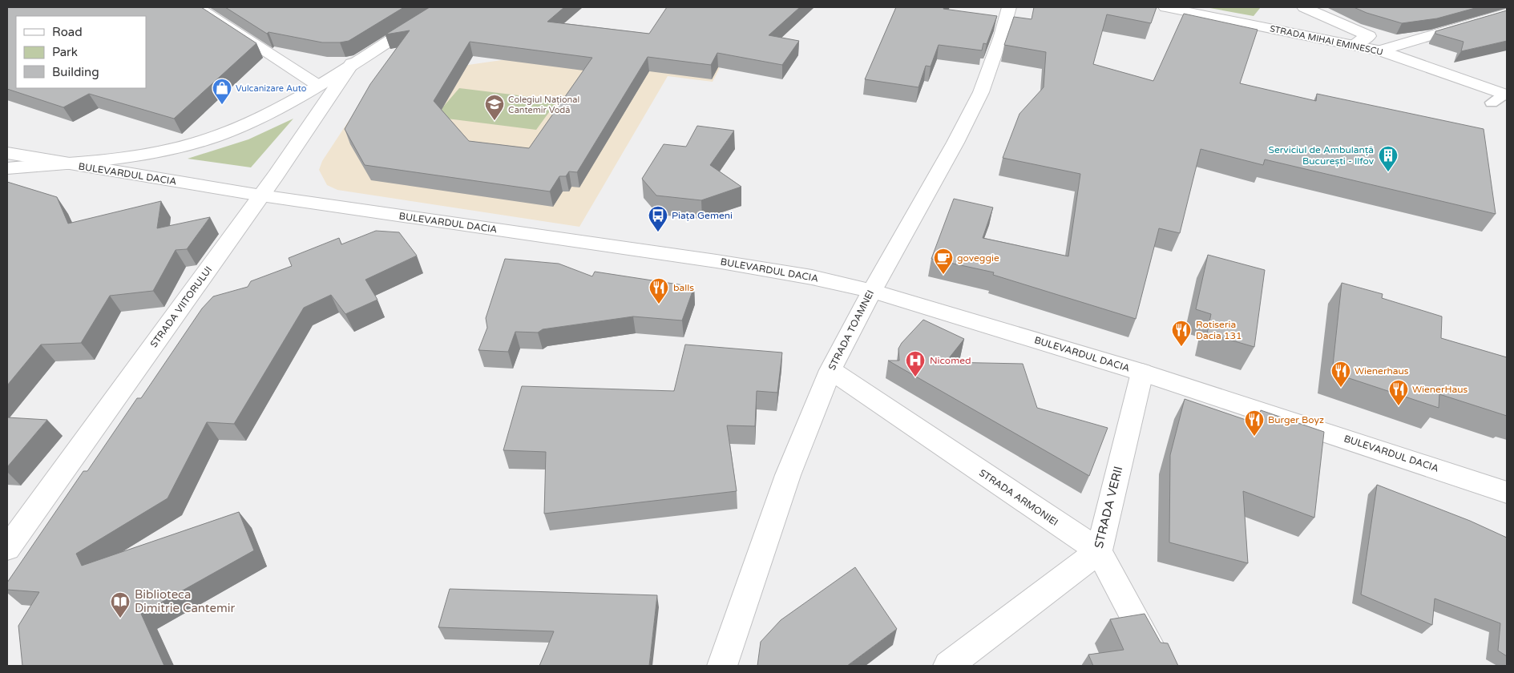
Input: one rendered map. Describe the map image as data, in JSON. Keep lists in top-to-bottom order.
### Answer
{
  "streets": {
    "street": [
      "STRADA MIHAI EMINESCU",
      "BULEVARDUL DACIA",
      "STRADA VIITORULUI",
      "STRADA TOAMNEI",
      "STRADA ARMONIEI",
      "STRADA VERII"
    ]
  },
  "crossings": [
    ["BULEVARDUL DACIA", "STRADA VIITORULUI"],
    ["BULEVARDUL DACIA", "STRADA TOAMNEI"],
    ["BULEVARDUL DACIA", "STRADA VERII"],
    ["STRADA TOAMNEI", "STRADA ARMONIEI"],
    ["STRADA ARMONIEI", "STRADA VERII"]
  ],
  "places": {
    "shop": ["Vulcanizare Auto"],
    "school or university": ["Colegiul Național Cantemir Vodă"],
    "building": ["Serviciul de Ambulanță București - Ilfov"],
    "bus stop": ["Piața Gemeni"],
    "cafe": ["goveggie"],
    "restaurant": [
      "balls",
      "Rotiseria Dacia 131",
      "Wienerhaus",
      "WienerHaus",
      "Burger Boyz"
    ],
    "hospital": ["Nicomed"],
    "library": ["Biblioteca Dimitrie Cantemir"]
  },
  "legend": ["Road", "Park", "Building"]
}
